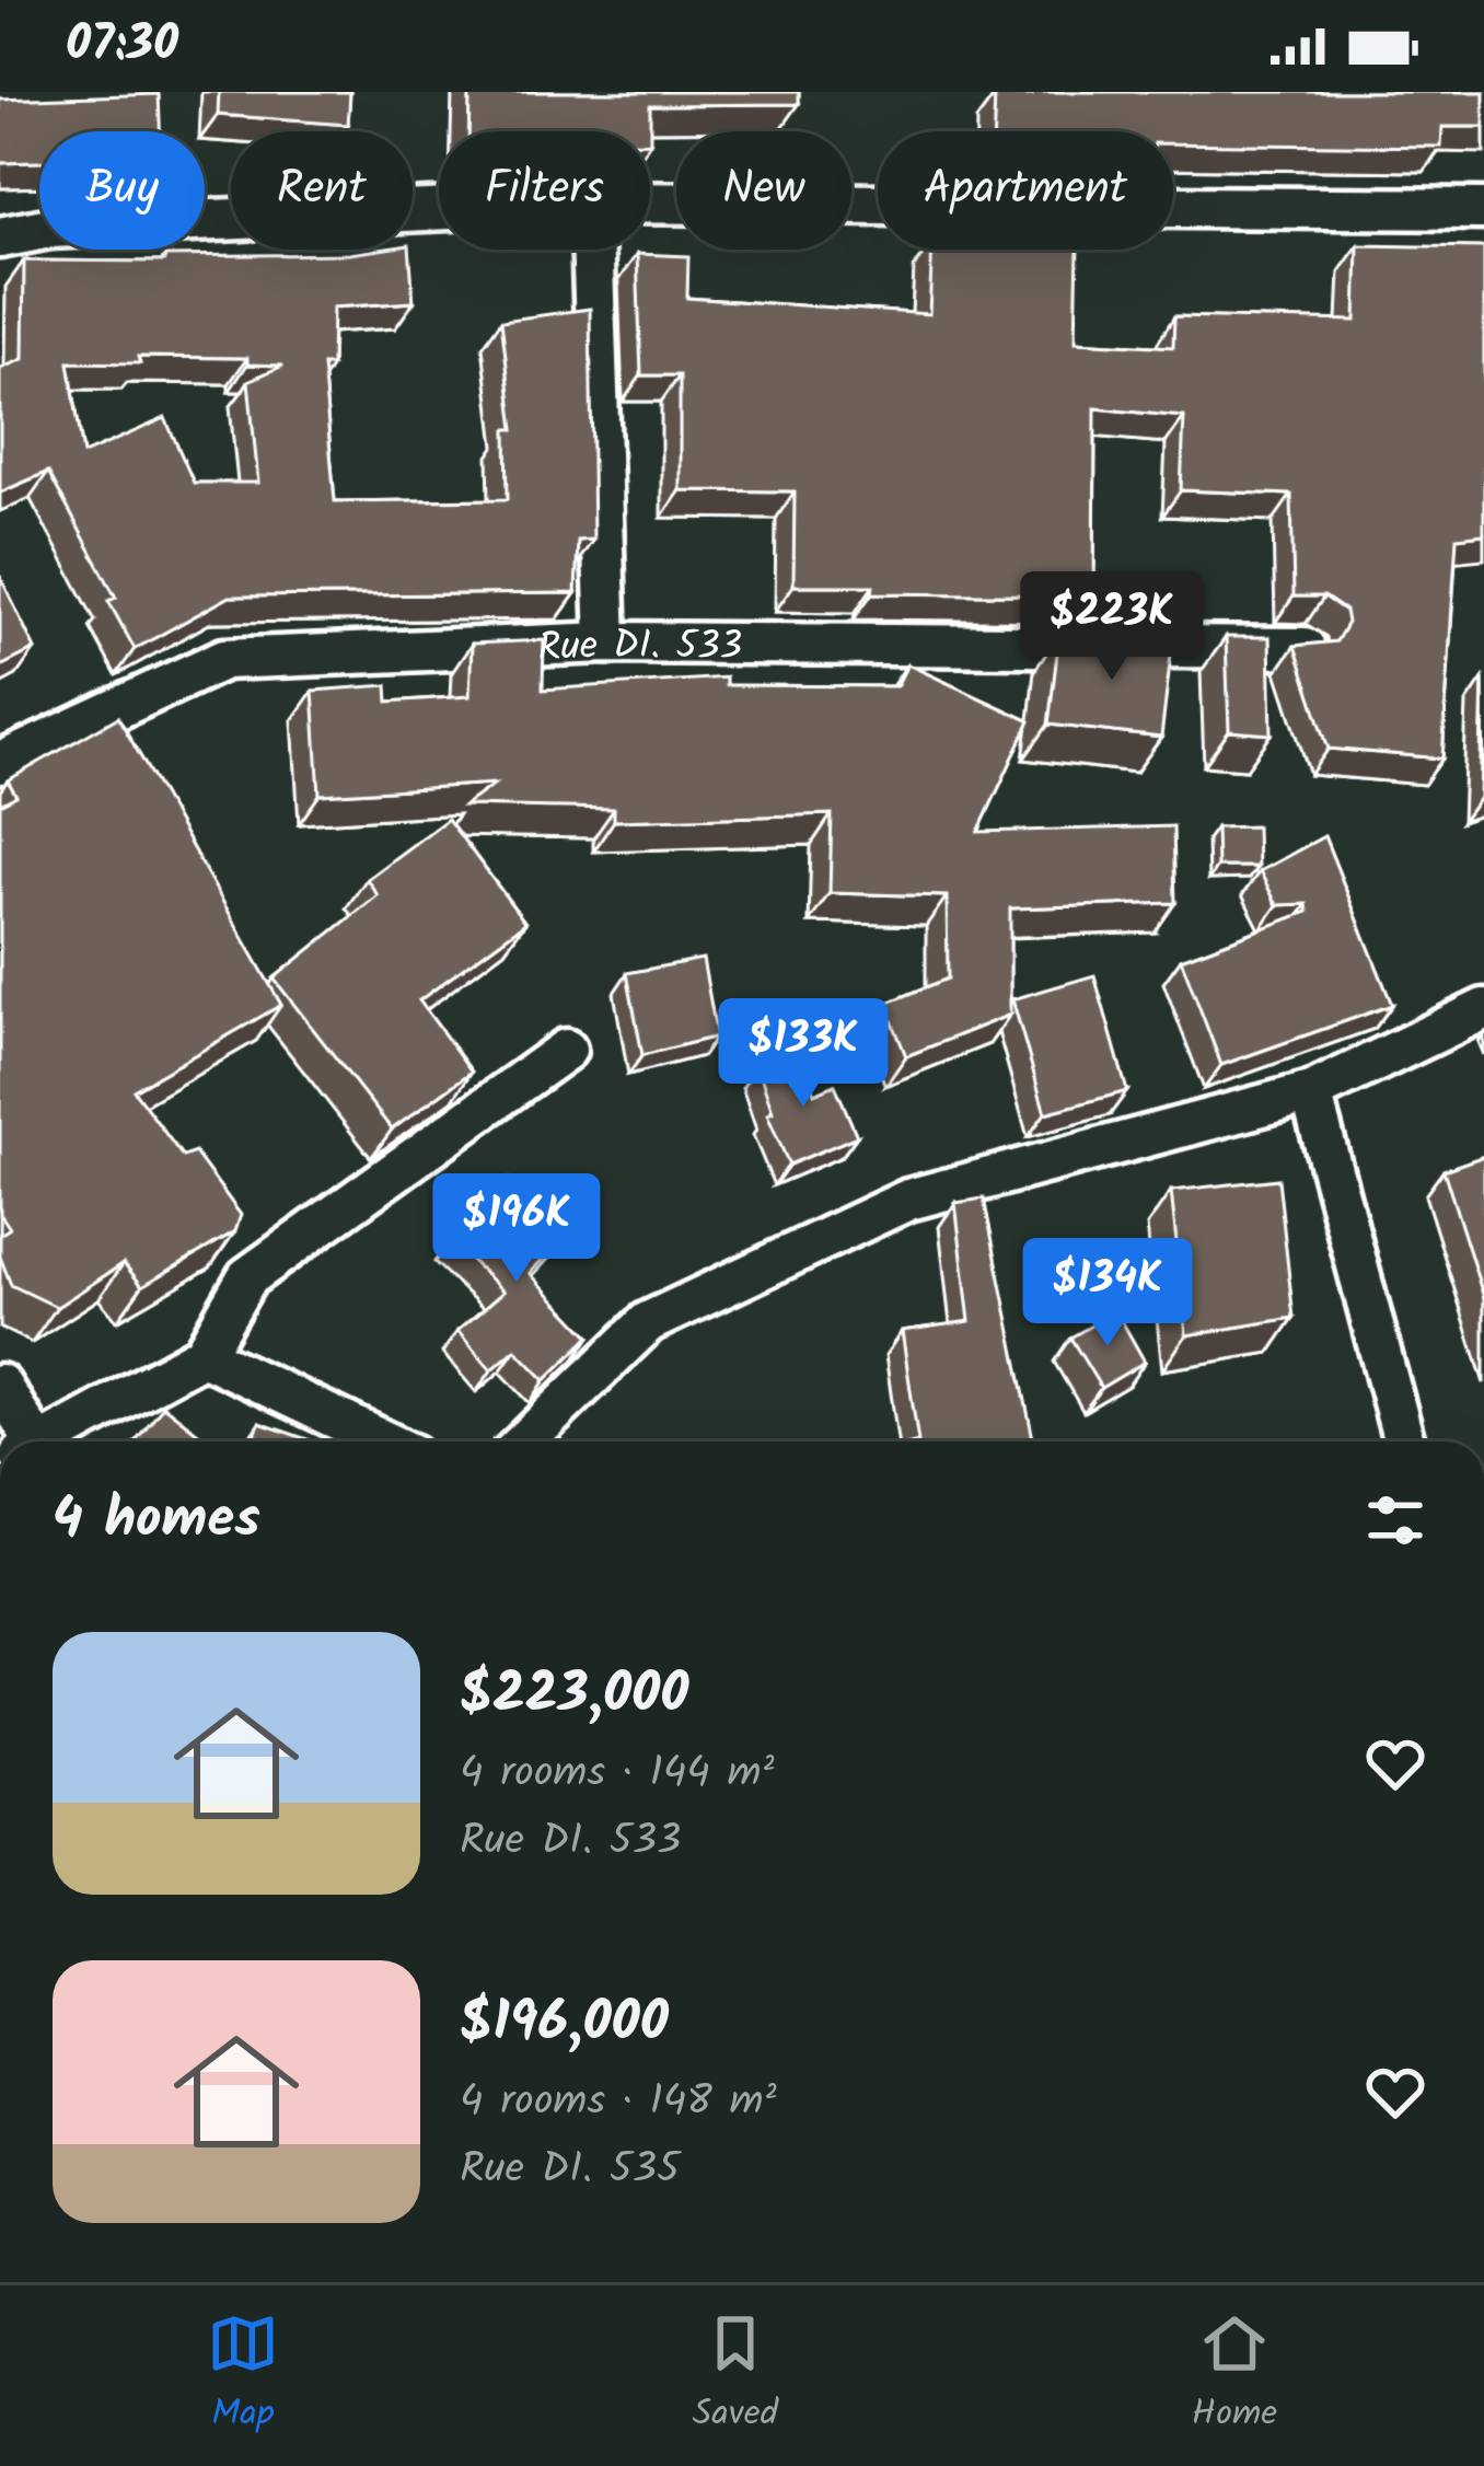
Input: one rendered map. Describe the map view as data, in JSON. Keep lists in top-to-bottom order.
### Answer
{
  "streets": {
    "street": ["Rue DI. 533"]
  },
  "page": {
    "status": "07:30",
    "chip": [
      "Buy",
      "Rent",
      "Filters",
      "New",
      "Apartment"
    ],
    "price": [
      "$223K",
      "$133K",
      "$196K",
      "$134K"
    ],
    "heading": "4 homes",
    "list": [
      {
        "name": "$223,000",
        "note": "4 rooms · 144 m² · Rue DI. 533"
      },
      {
        "name": "$196,000",
        "note": "4 rooms · 148 m² · Rue DI. 535"
      }
    ],
    "tabs": ["Map", "Saved", "Home"]
  }
}
